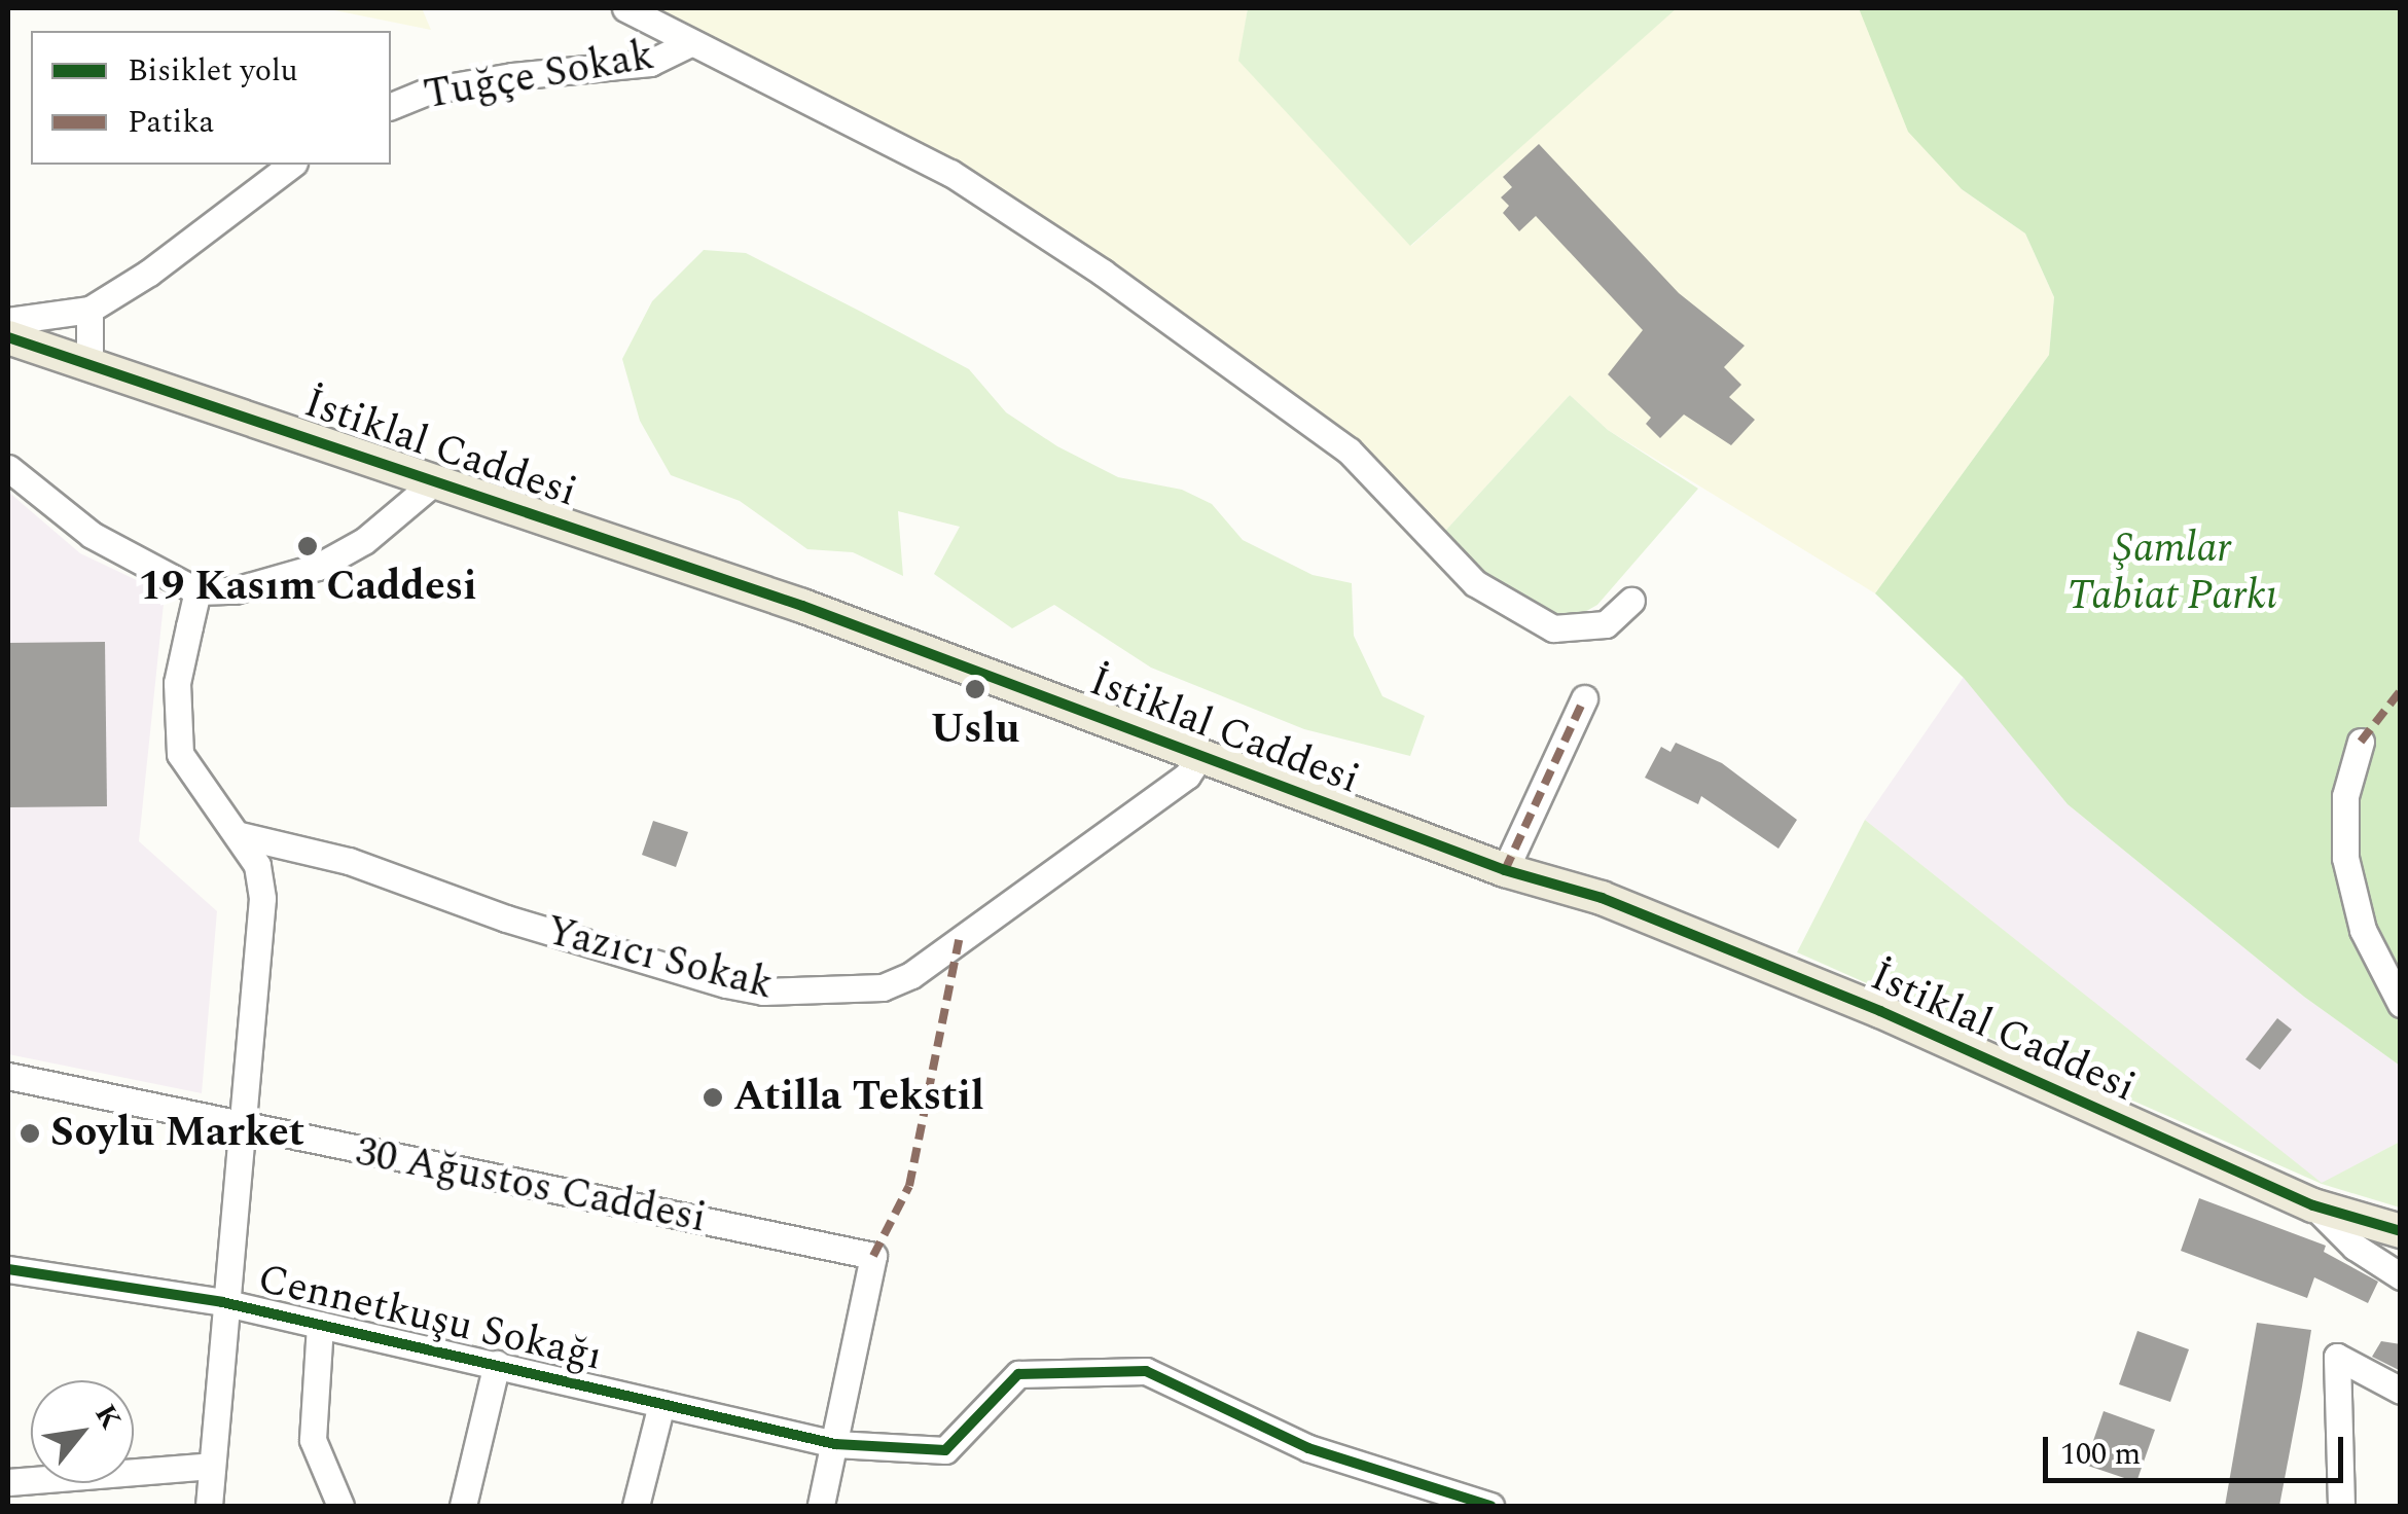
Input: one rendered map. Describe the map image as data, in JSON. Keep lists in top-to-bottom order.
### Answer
{
  "streets": {
    "main road": ["İstiklal Caddesi"],
    "street": [
      "Tuğçe Sokak",
      "Yazıcı Sokak",
      "30 Ağustos Caddesi",
      "Cennetkuşu Sokağı"
    ]
  },
  "crossings": [
    ["İstiklal Caddesi", "Yazıcı Sokak"],
    ["30 Ağustos Caddesi", "Cennetkuşu Sokağı"]
  ],
  "parks": ["Şamlar Tabiat Parkı"],
  "places": [
    "19 Kasım Caddesi",
    "Uslu",
    "Atilla Tekstil",
    "Soylu Market"
  ],
  "legend": ["Bisiklet yolu", "Patika"],
  "scale_bar": "100 m",
  "north": "top right"
}
